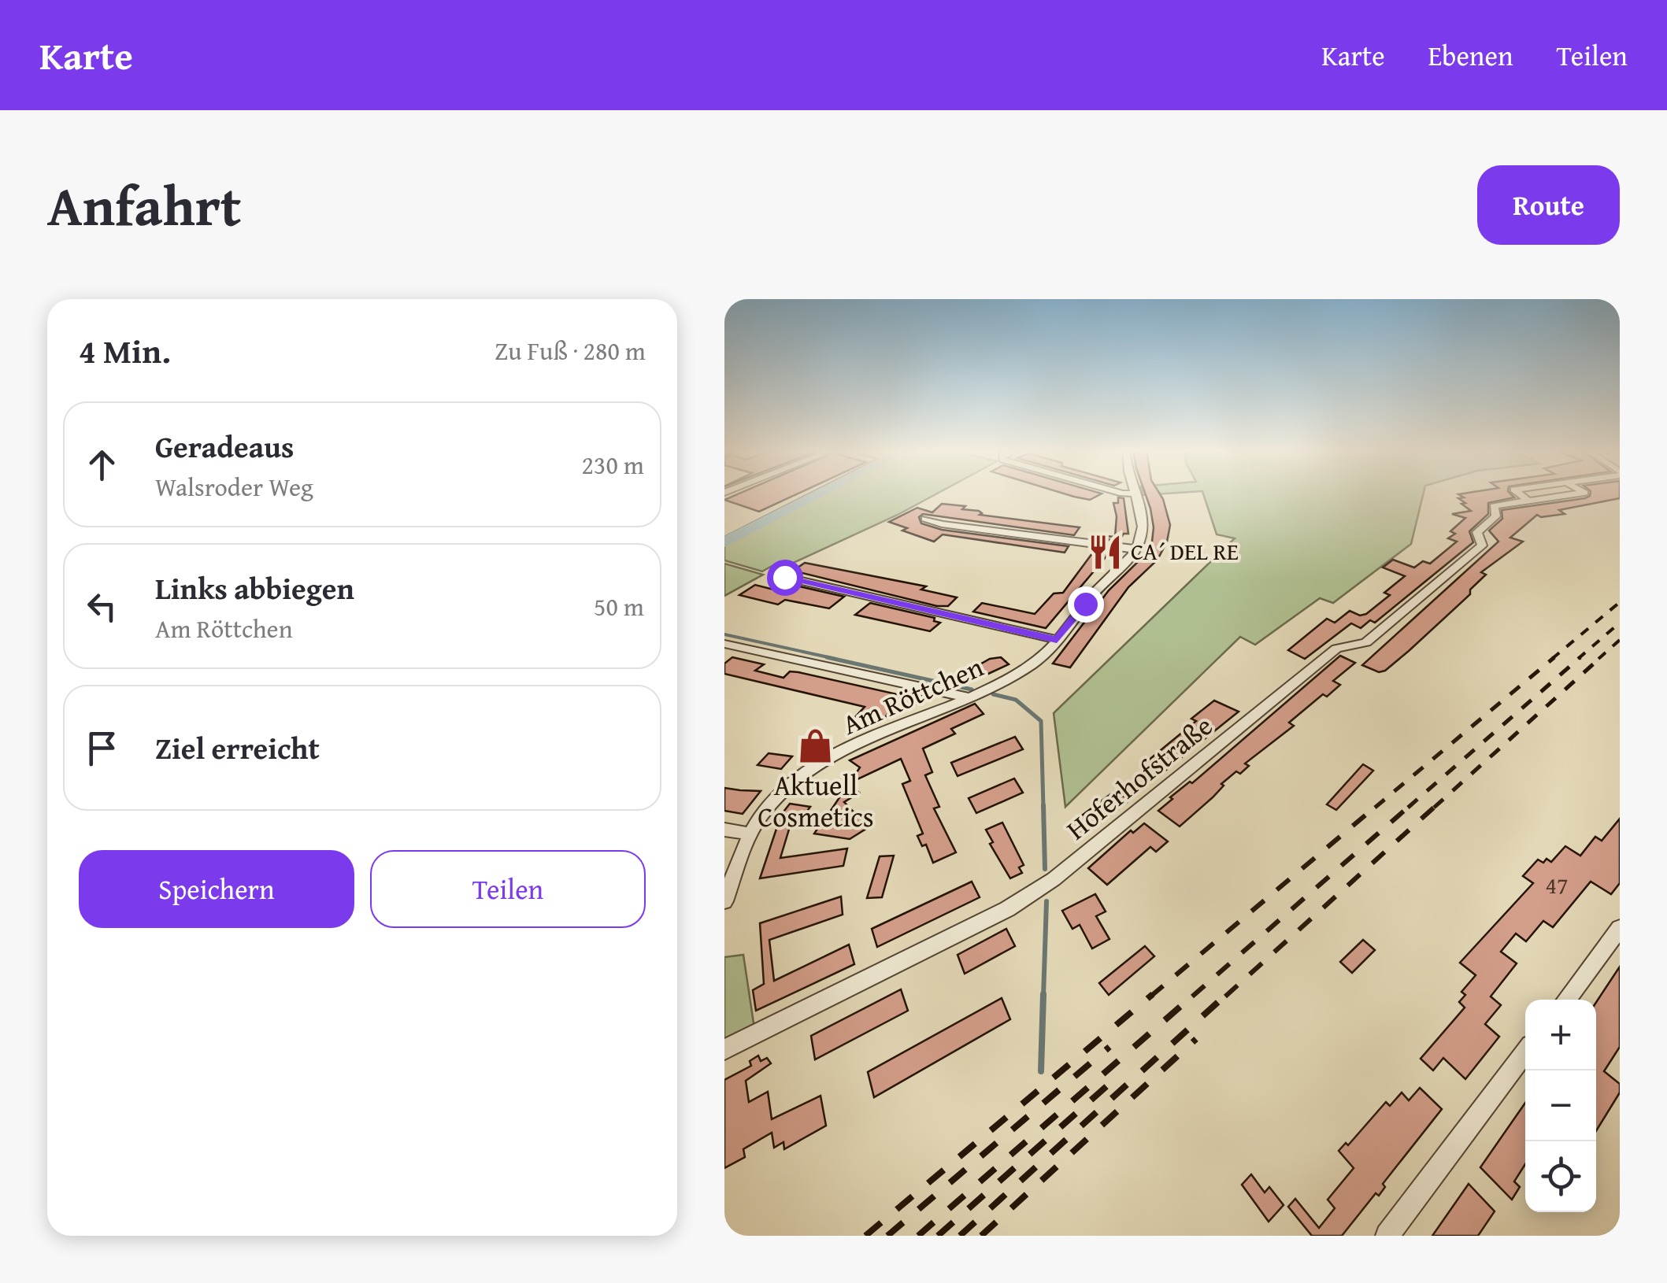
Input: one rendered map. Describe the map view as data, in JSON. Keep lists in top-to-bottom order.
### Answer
{
  "streets": {
    "street": ["Am Röttchen", "Hoferhofstraße"]
  },
  "places": {
    "restaurant": ["CA´ DEL RE"],
    "shop": ["Aktuell Cosmetics"]
  },
  "house_numbers": ["47"],
  "page": {
    "header": "Karte",
    "nav": ["Karte", "Ebenen", "Teilen"],
    "title": "Anfahrt",
    "buttons": [
      "Route",
      ["Speichern", "Teilen"]
    ],
    "heading": ["4 Min.", "Zu Fuß · 280 m"],
    "list": [
      ["Geradeaus", "Walsroder Weg", "230 m"],
      ["Links abbiegen", "Am Röttchen", "50 m"],
      "Ziel erreicht"
    ],
    "map_buttons": ["+", "−"]
  }
}
